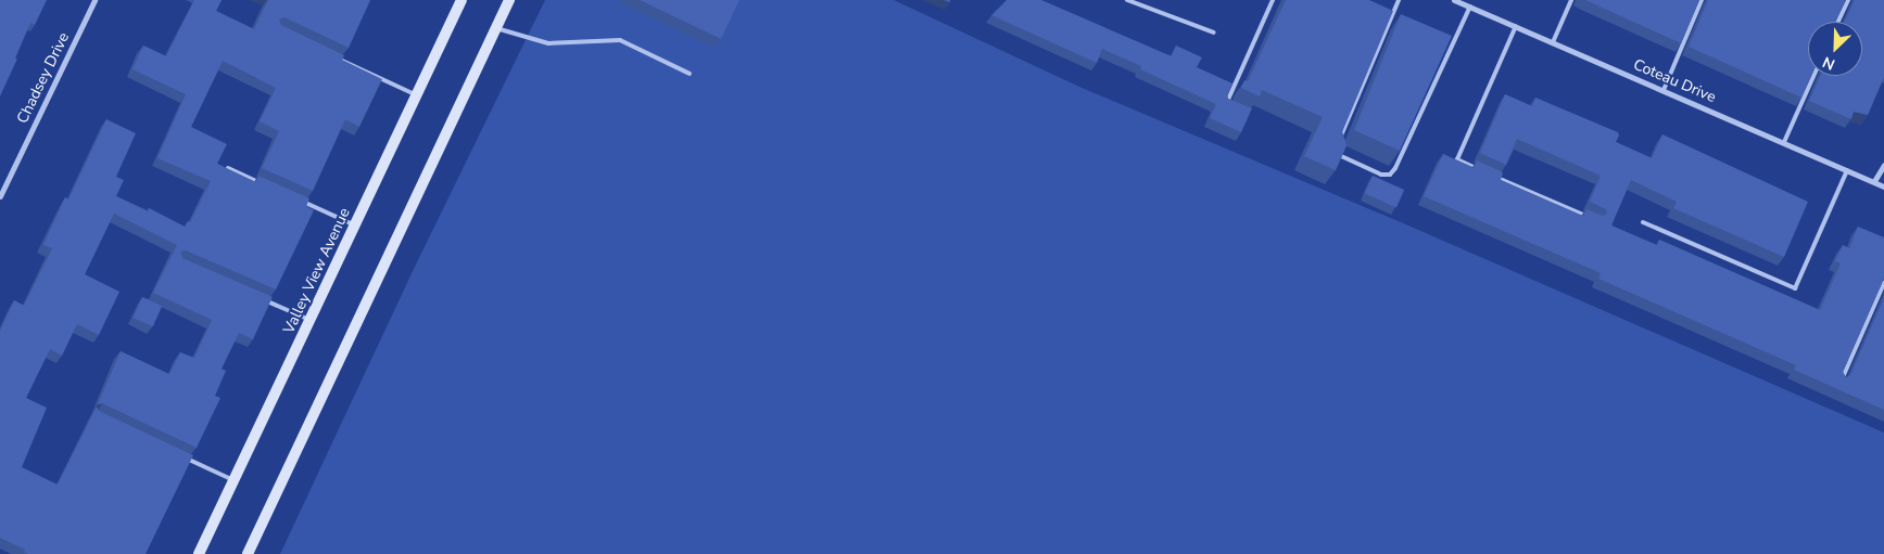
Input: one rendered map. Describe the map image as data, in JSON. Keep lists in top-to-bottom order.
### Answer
{
  "streets": {
    "main road": ["Valley View Avenue"],
    "street": ["Chadsey Drive", "Coteau Drive"]
  },
  "north": "bottom left"
}
